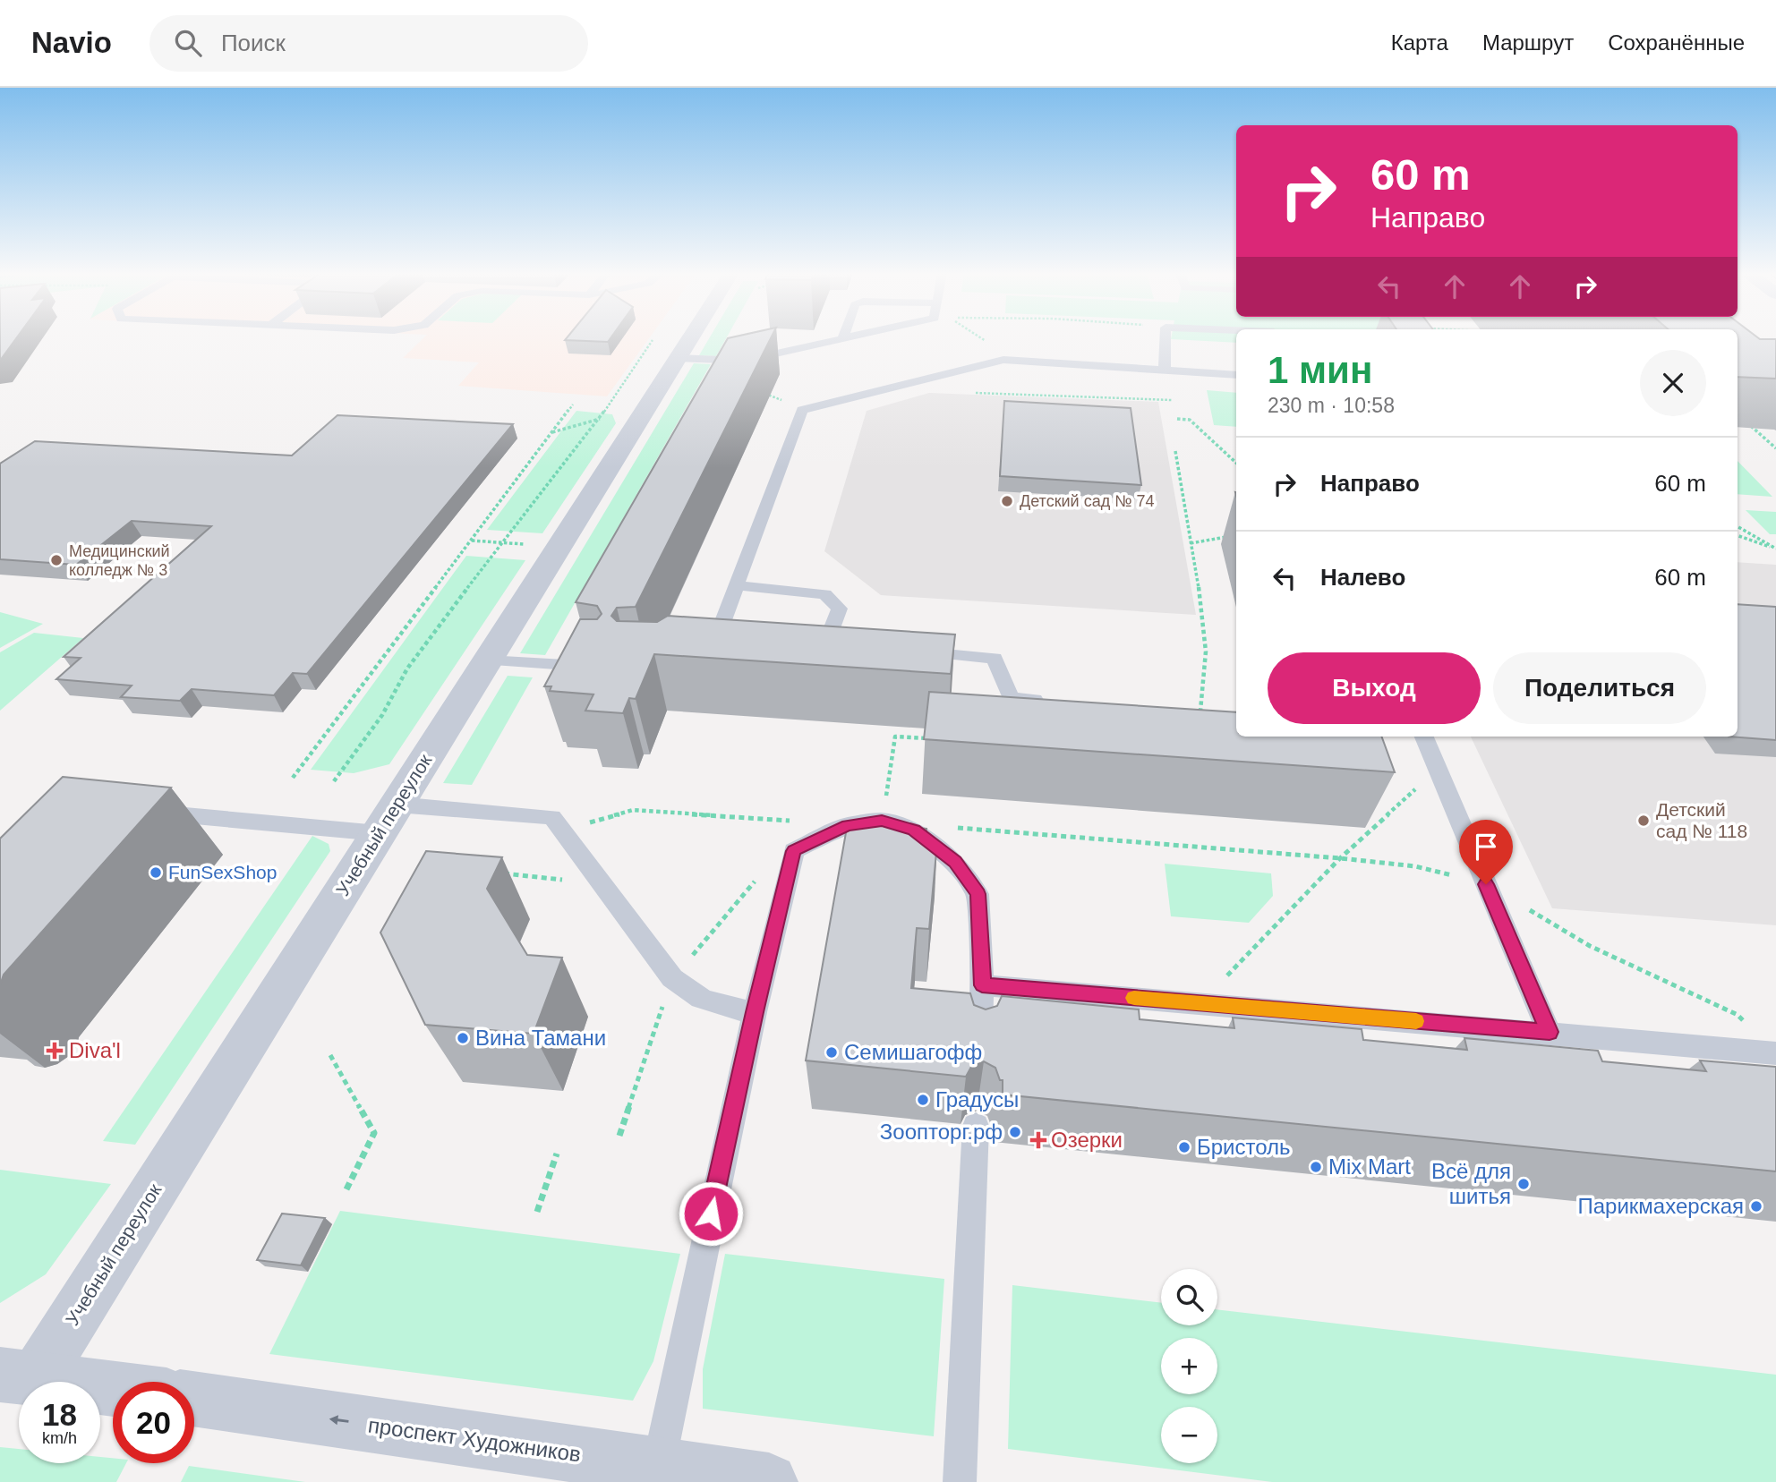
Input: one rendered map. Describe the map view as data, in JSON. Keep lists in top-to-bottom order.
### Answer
{
  "streets": {
    "street": ["Учебный переулок", "проспект Художников"]
  },
  "one_way": ["проспект Художников"],
  "places": {
    "other": [
      "Детский сад № 74",
      "Медицинский колледж № 3",
      "Детский сад № 118",
      "FunSexShop",
      "Вина Тамани",
      "Семишагофф",
      "Градусы",
      "Зоопторг.рф",
      "Бристоль",
      "Mix Mart",
      "Всё для шитья",
      "Парикмахерская"
    ],
    "health": ["Diva'l", "Озерки"]
  },
  "page": {
    "header": "Navio",
    "search": "Поиск",
    "nav": ["Карта", "Маршрут", "Сохранённые"],
    "turn": ["60 m", "Направо"],
    "heading": ["1 мин", "230 m · 10:58"],
    "list": [
      {
        "name": "Направо",
        "value": "60 m"
      },
      {
        "name": "Налево",
        "value": "60 m"
      }
    ],
    "buttons": ["Выход", "Поделиться"],
    "map_buttons": ["+", "−"],
    "speed": "18 km/h",
    "limit": "20"
  }
}
